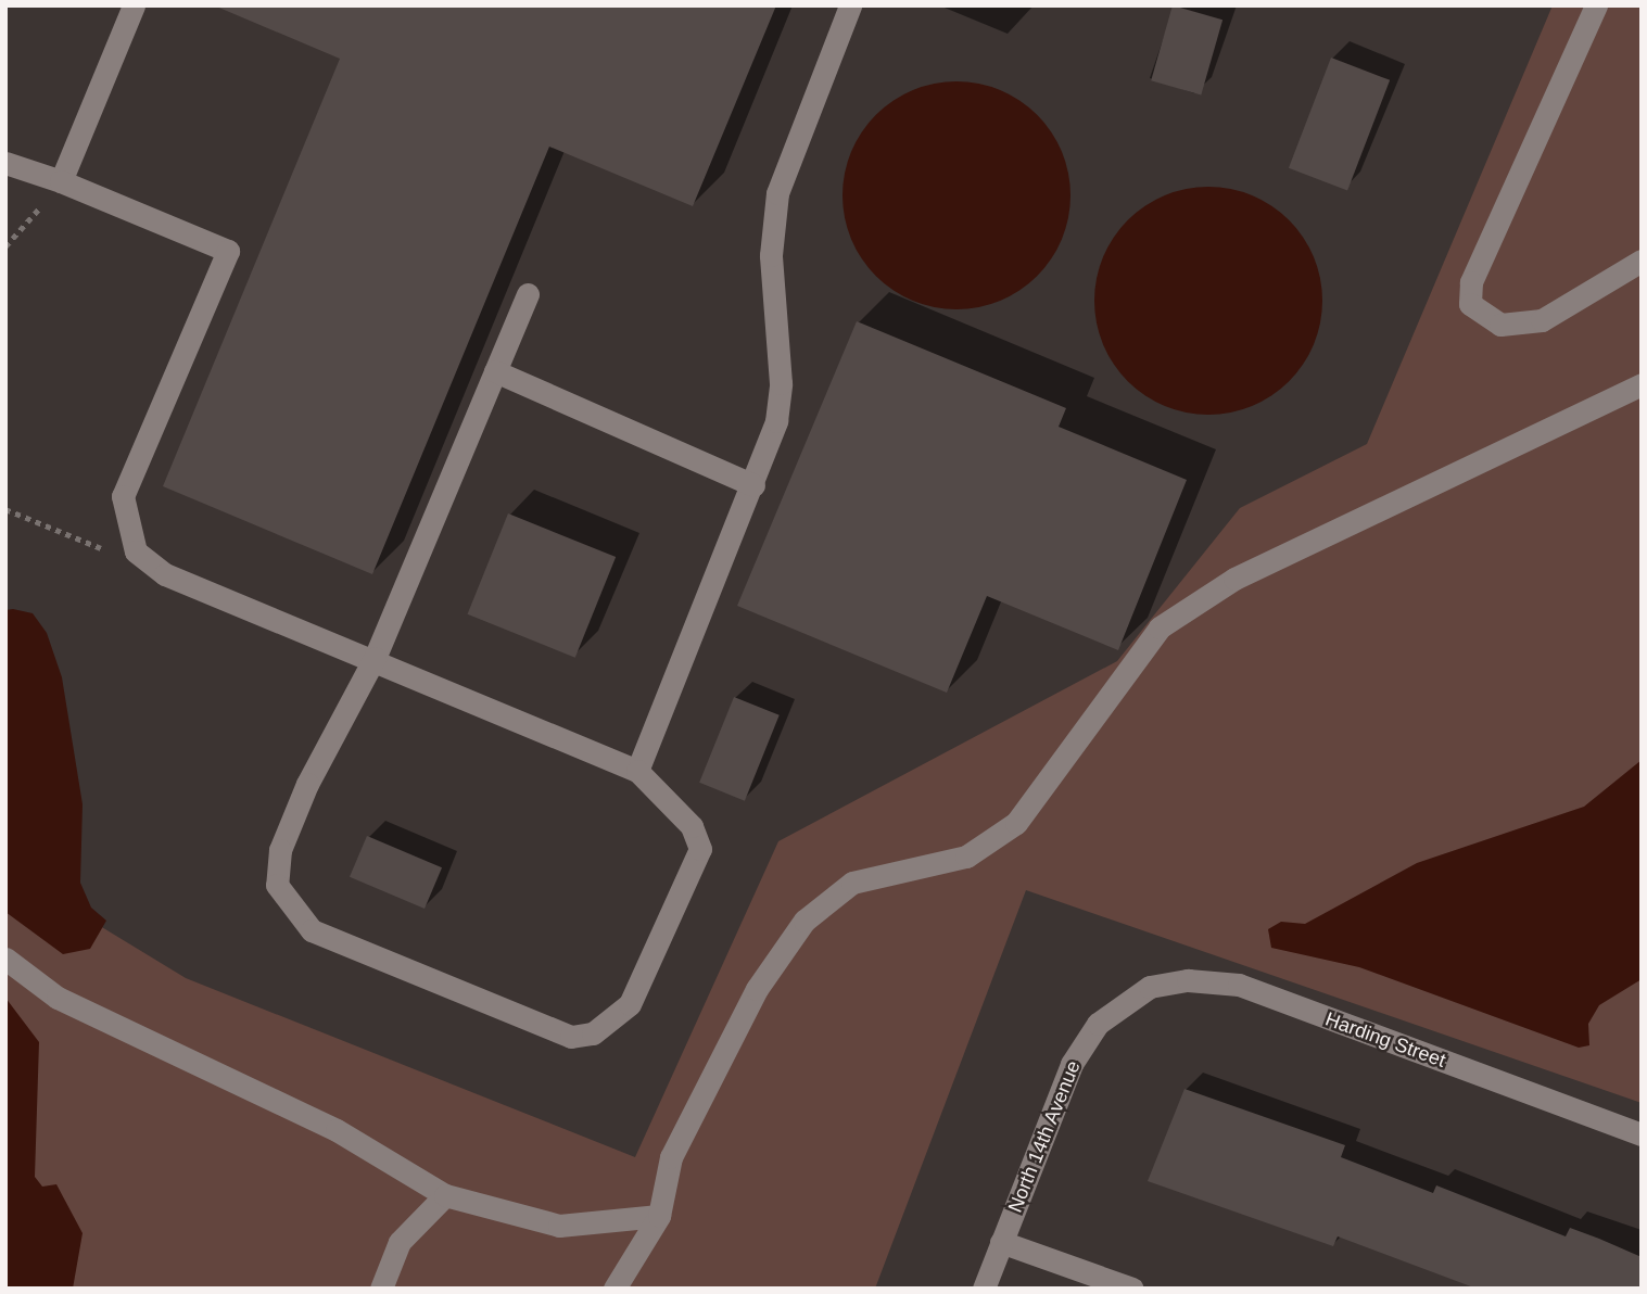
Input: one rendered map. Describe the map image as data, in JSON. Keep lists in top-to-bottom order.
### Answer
{
  "streets": {
    "street": ["Harding Street", "North 14th Avenue"]
  },
  "crossings": [
    ["Harding Street", "North 14th Avenue"]
  ]
}
